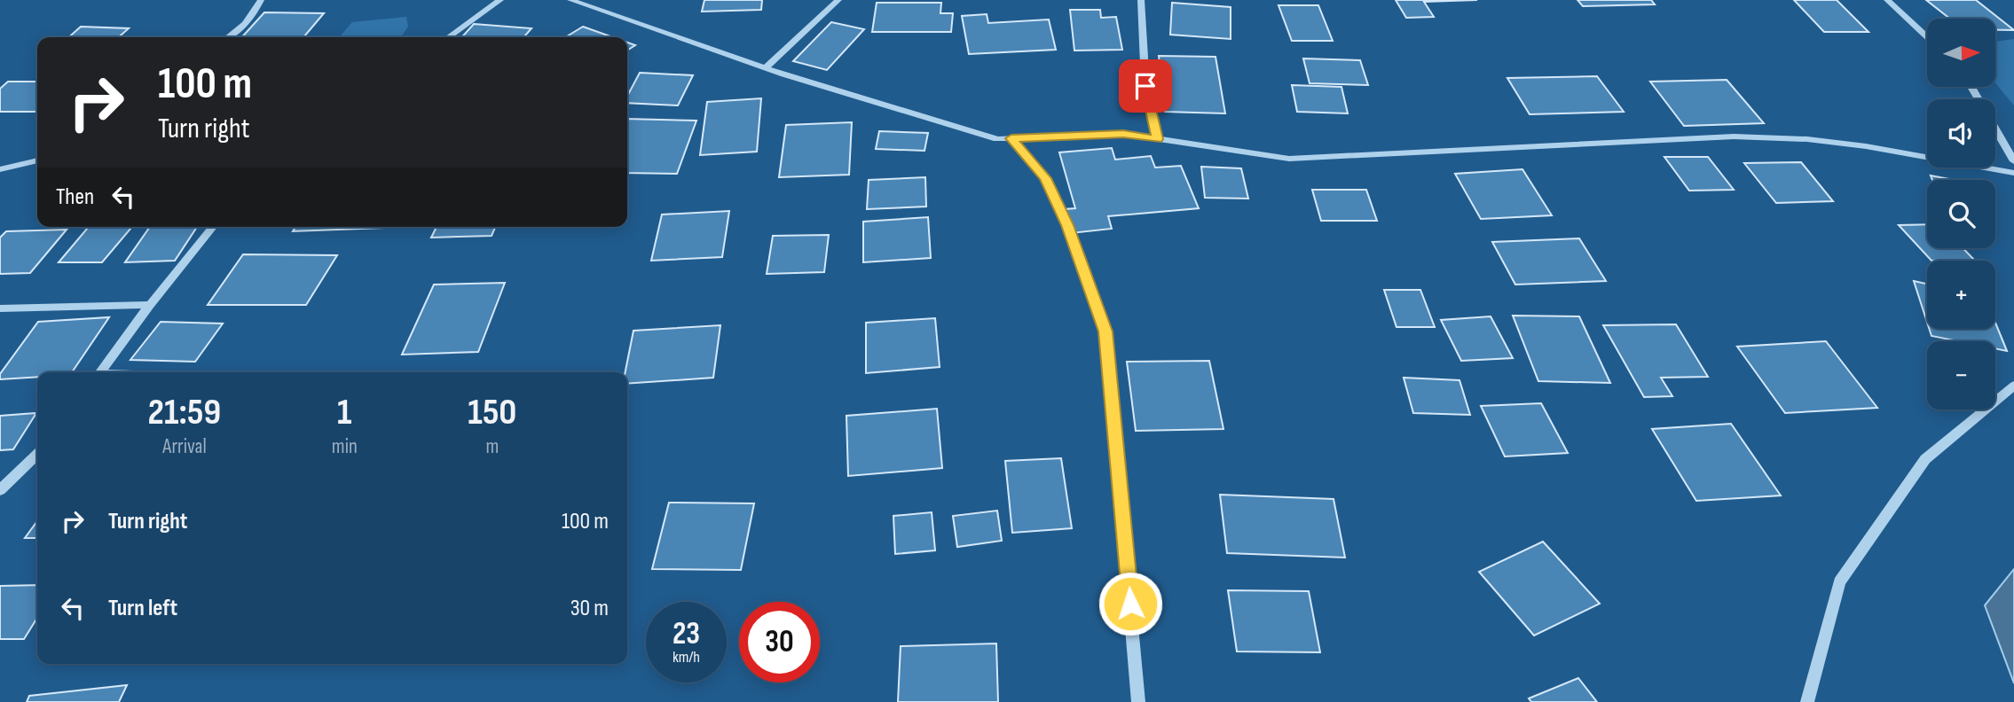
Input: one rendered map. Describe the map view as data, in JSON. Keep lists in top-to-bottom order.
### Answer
{
  "north": "right",
  "page": {
    "map_buttons": ["+", "−"],
    "turn": ["100 m", "Turn right"],
    "then": "Then",
    "eta": [
      "21:59",
      "Arrival",
      "1",
      "min",
      "150",
      "m"
    ],
    "list": [
      {
        "name": "Turn right",
        "value": "100 m"
      },
      {
        "name": "Turn left",
        "value": "30 m"
      }
    ],
    "speed": "23 km/h",
    "limit": "30"
  }
}
